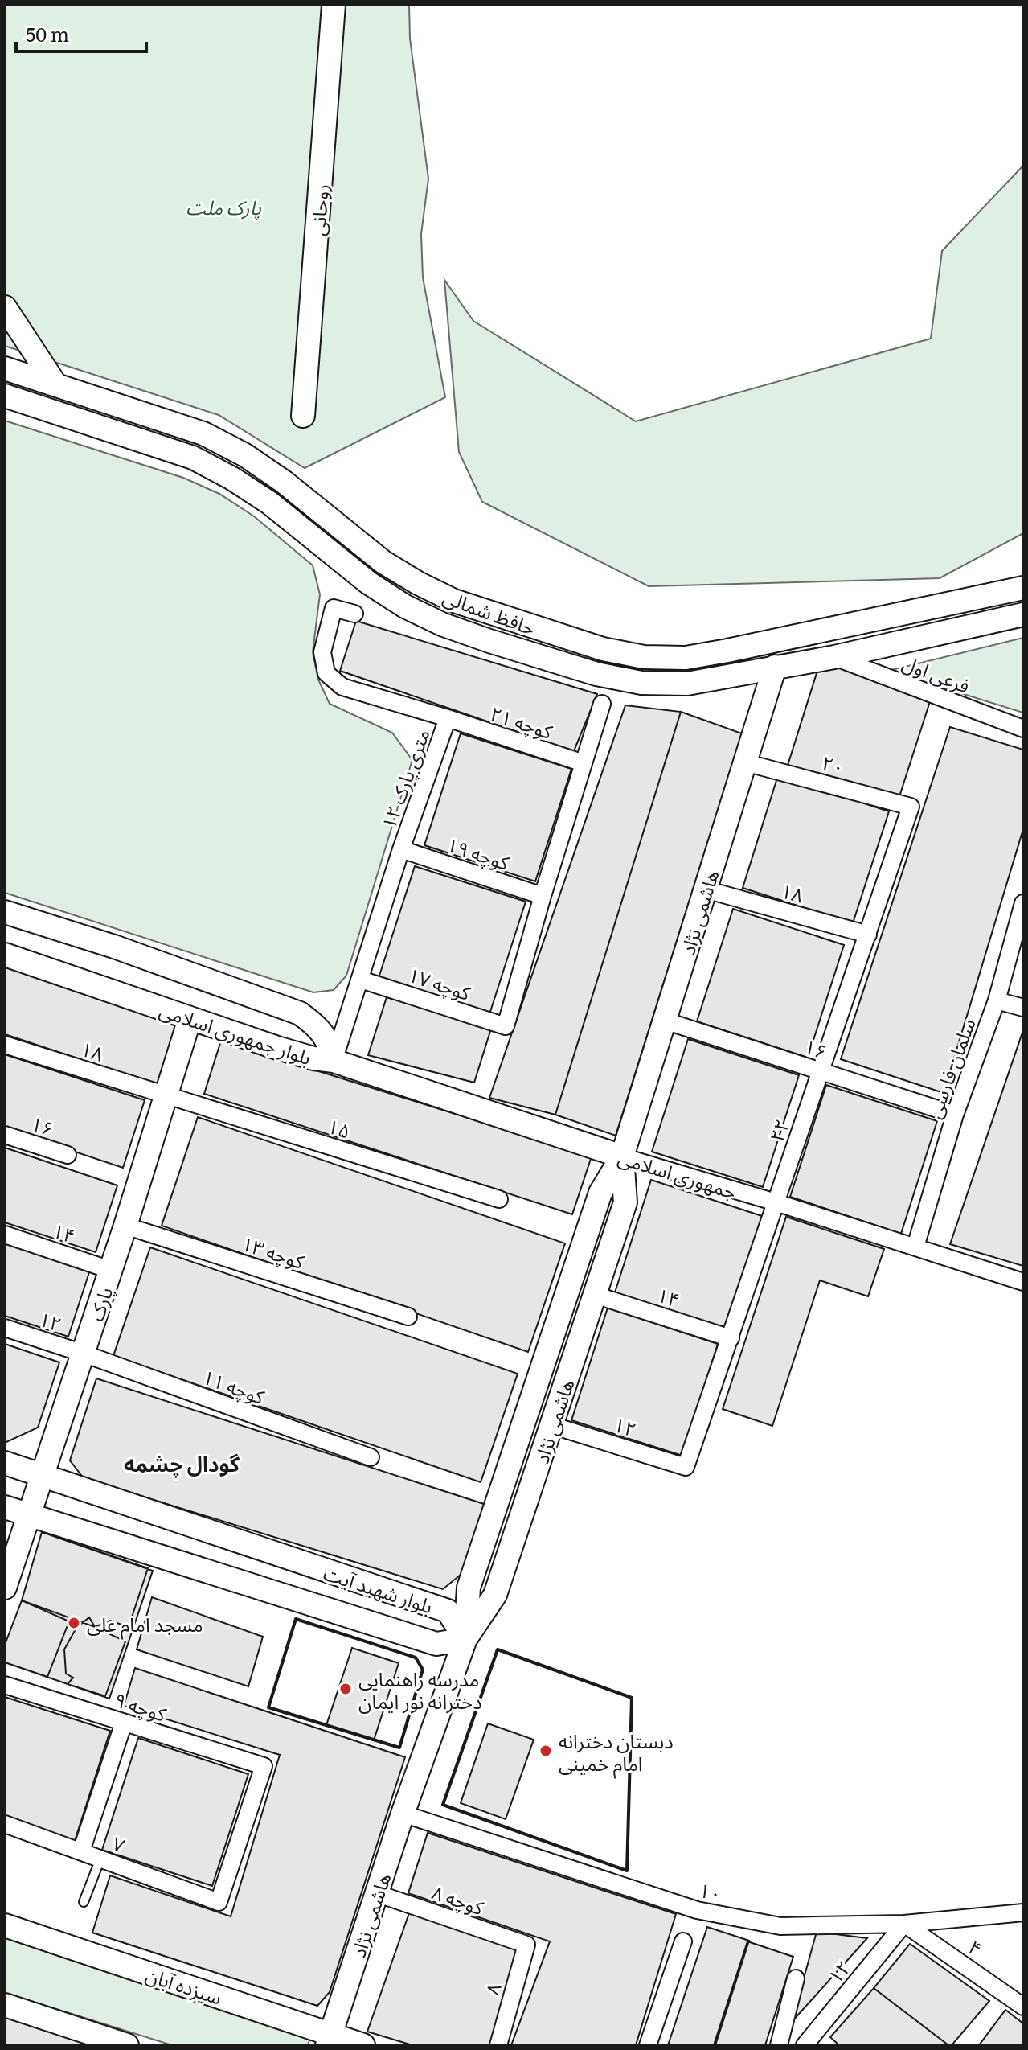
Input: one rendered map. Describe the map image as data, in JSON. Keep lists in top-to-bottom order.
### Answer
{
  "streets": {
    "main road": [
      "روحانی",
      "حافظ شمالی",
      "هاشمی نژاد",
      "بلوار جمهوری اسلامی",
      "جمهوری اسلامی",
      "پارک",
      "بلوار شهید آیت",
      "سیزده آبان"
    ],
    "street": [
      "فرعی اول",
      "کوچه ۲۱",
      "۲۰",
      "۱۲ متری پارک",
      "کوچه ۱۹",
      "۱۸",
      "کوچه ۱۷",
      "۱۶",
      "سلمان فارسی",
      "۱۵",
      "۲۲",
      "۱۴",
      "کوچه ۱۳",
      "۱۲",
      "کوچه ۱۱",
      "کوچه ۹",
      "۷",
      "۱۰",
      "کوچه ۸",
      "۴",
      "۸"
    ]
  },
  "crossings": [
    ["حافظ شمالی", "فرعی اول"],
    ["حافظ شمالی", "هاشمی نژاد"],
    ["کوچه ۲۱", "۱۲ متری پارک"],
    ["۲۰", "هاشمی نژاد"],
    ["۲۰", "۲۲"],
    ["۱۲ متری پارک", "کوچه ۱۹"],
    ["۱۲ متری پارک", "کوچه ۱۷"],
    ["۱۲ متری پارک", "بلوار جمهوری اسلامی"],
    ["۱۲ متری پارک", "جمهوری اسلامی"],
    ["کوچه ۱۹", "کوچه ۱۷"],
    ["۱۸", "هاشمی نژاد"],
    ["۱۸", "۱۵"],
    ["۱۸", "۲۲"],
    ["۱۸", "پارک"],
    ["هاشمی نژاد", "۱۶"],
    ["هاشمی نژاد", "جمهوری اسلامی"],
    ["هاشمی نژاد", "۱۴"],
    ["هاشمی نژاد", "۱۲"],
    ["هاشمی نژاد", "بلوار شهید آیت"],
    ["هاشمی نژاد", "۱۰"],
    ["هاشمی نژاد", "کوچه ۸"],
    ["هاشمی نژاد", "سیزده آبان"],
    ["بلوار جمهوری اسلامی", "جمهوری اسلامی"],
    ["بلوار جمهوری اسلامی", "پارک"],
    ["۱۶", "سلمان فارسی"],
    ["۱۶", "۲۲"],
    ["سلمان فارسی", "جمهوری اسلامی"],
    ["۱۵", "پارک"],
    ["۲۲", "جمهوری اسلامی"],
    ["۲۲", "۱۴"],
    ["۲۲", "۱۲"],
    ["۱۴", "پارک"],
    ["کوچه ۱۳", "پارک"],
    ["پارک", "۱۲"],
    ["پارک", "کوچه ۱۱"],
    ["پارک", "بلوار شهید آیت"],
    ["۱۲", "کوچه ۱۱"],
    ["۱۲", "۱۰"],
    ["۱۲", "۴"],
    ["کوچه ۹", "۷"],
    ["۱۰", "۴"],
    ["کوچه ۸", "۸"]
  ],
  "districts": ["گودال چشمه"],
  "parks": ["پارک ملت"],
  "places": ["مسجد امام علی", "مدرسه راهنمایی دخترانه نور ایمان", "دبستان دخترانه امام خمینی"],
  "scale_bar": "50 m"
}
